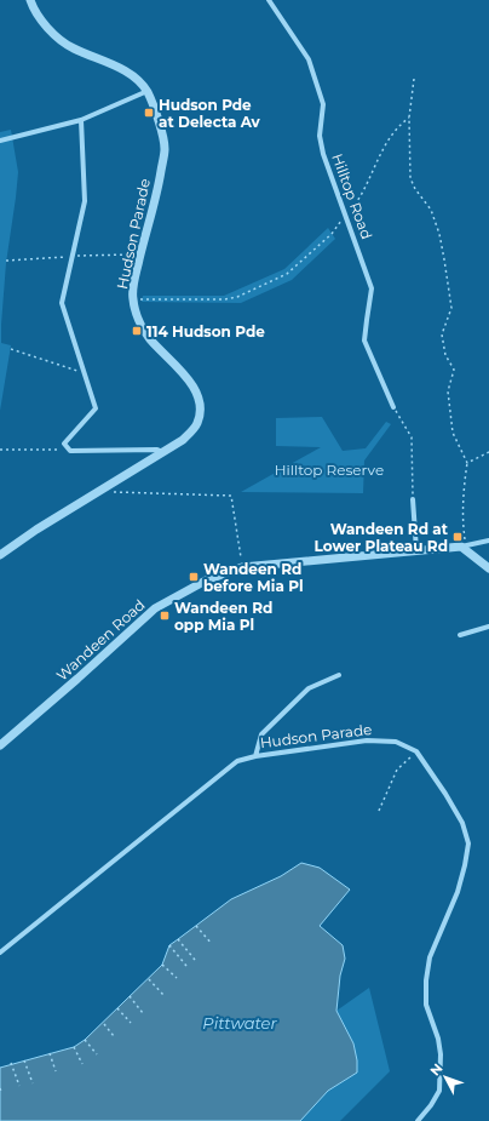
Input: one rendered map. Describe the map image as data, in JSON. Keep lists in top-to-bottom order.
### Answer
{
  "streets": {
    "street": ["Hilltop Road", "Hudson Parade", "Wandeen Road"]
  },
  "water": ["Pittwater"],
  "parks": ["Hilltop Reserve"],
  "places": {
    "transit": [
      "Hudson Pde at Delecta Av",
      "114 Hudson Pde",
      "Wandeen Rd at Lower Plateau Rd",
      "Wandeen Rd before Mia Pl",
      "Wandeen Rd opp Mia Pl"
    ]
  },
  "north": "top left"
}
